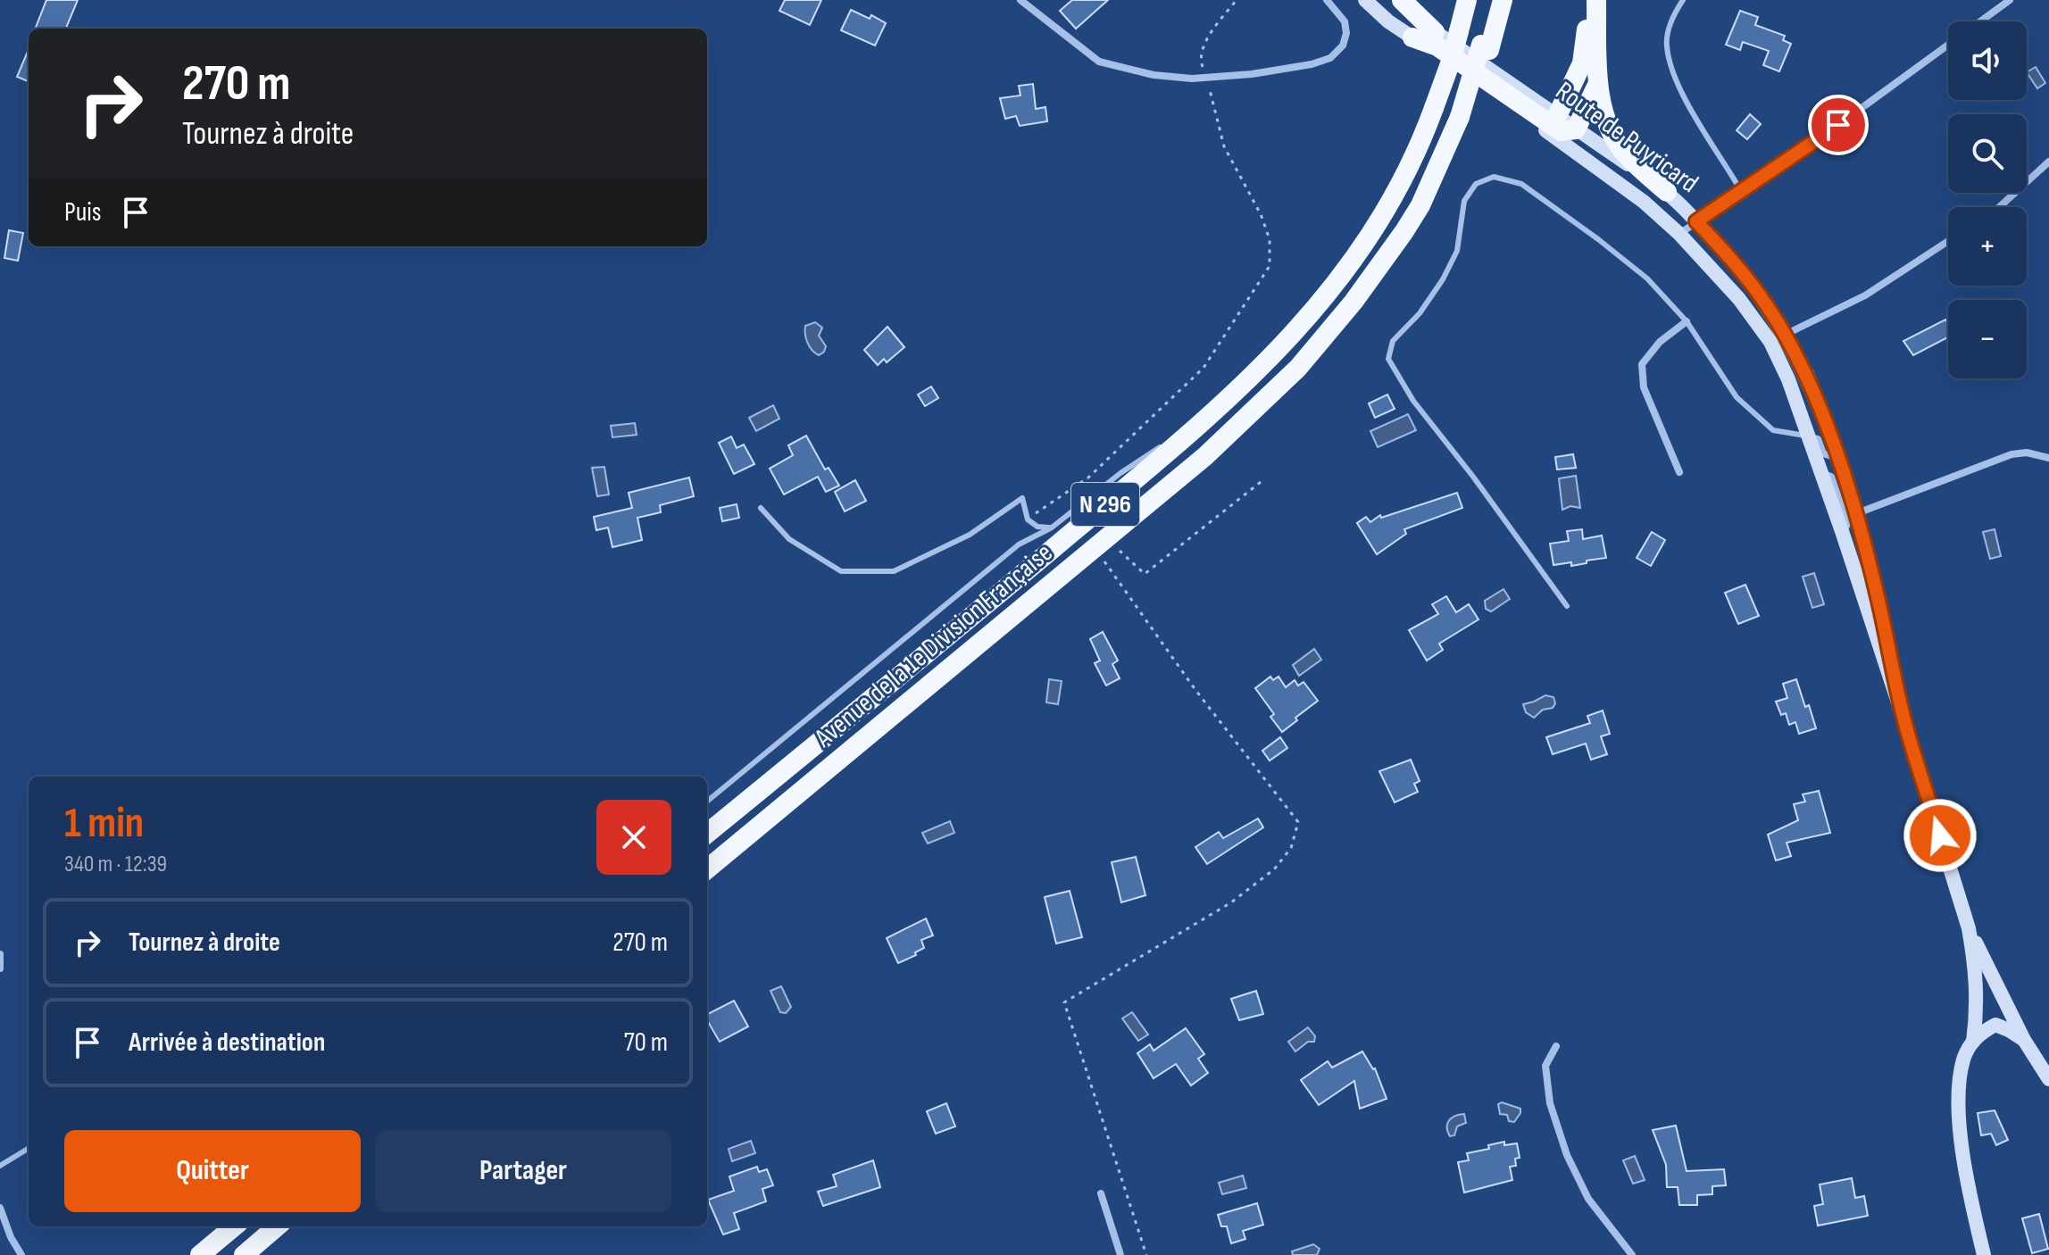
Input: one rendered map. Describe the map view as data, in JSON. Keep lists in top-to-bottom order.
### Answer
{
  "streets": {
    "highway": ["N 296", "Avenue de la 1e Division Française"],
    "main road": ["Route de Puyricard"]
  },
  "page": {
    "map_buttons": ["+", "−"],
    "turn": ["270 m", "Tournez à droite"],
    "then": "Puis",
    "heading": ["1 min", "340 m · 12:39"],
    "list": [
      {
        "name": "Tournez à droite",
        "value": "270 m"
      },
      {
        "name": "Arrivée à destination",
        "value": "70 m"
      }
    ],
    "buttons": ["Quitter", "Partager"]
  }
}
